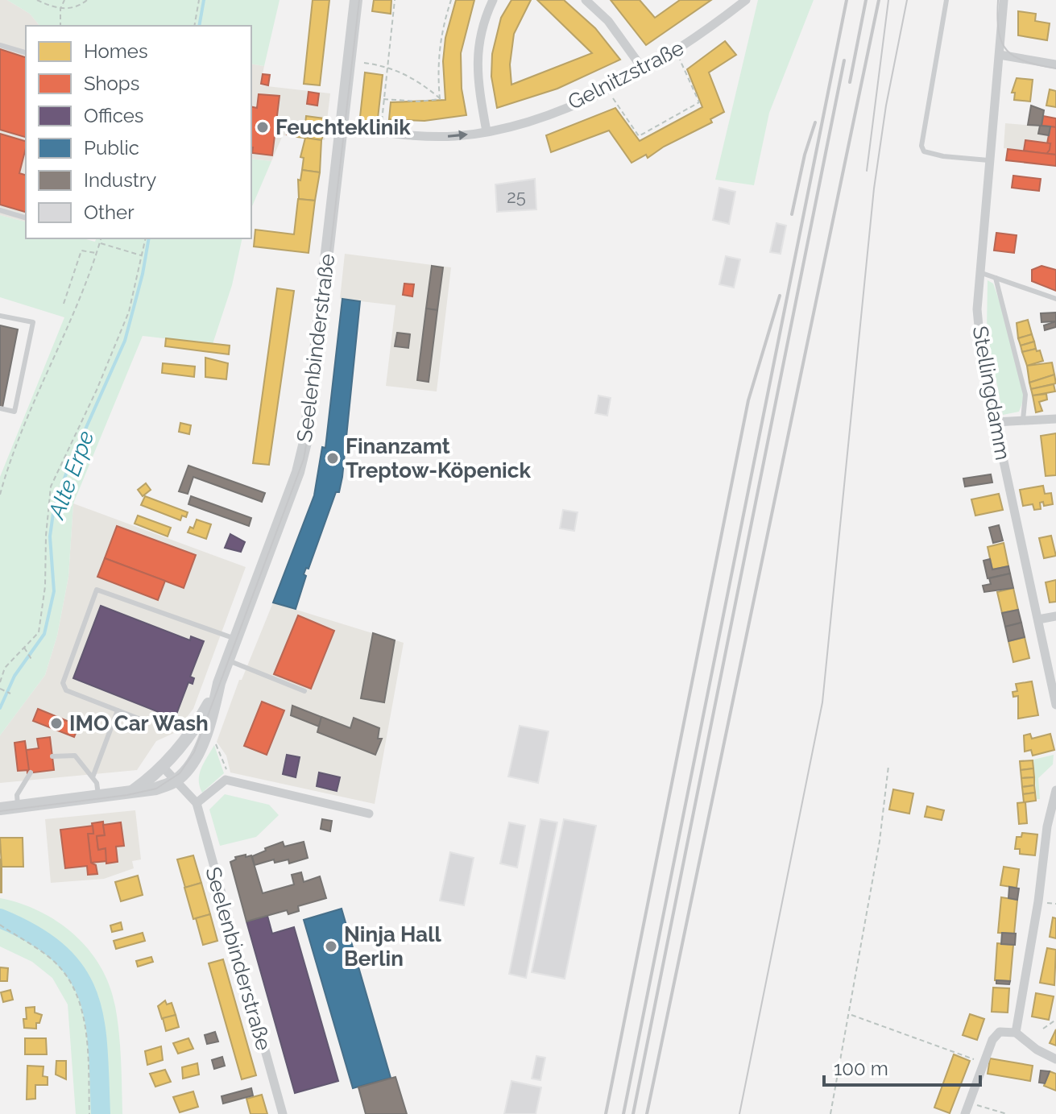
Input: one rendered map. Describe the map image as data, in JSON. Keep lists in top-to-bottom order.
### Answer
{
  "streets": {
    "street": ["Gelnitzstraße", "Seelenbinderstraße", "Stellingdamm"]
  },
  "crossings": [
    ["Gelnitzstraße", "Seelenbinderstraße"]
  ],
  "water": ["Alte Erpe"],
  "places": [
    "Feuchteklinik",
    "Finanzamt Treptow-Köpenick",
    "IMO Car Wash",
    "Ninja Hall Berlin"
  ],
  "house_numbers": ["25"],
  "legend": [
    "Homes",
    "Shops",
    "Offices",
    "Public",
    "Industry",
    "Other"
  ],
  "scale_bar": "100 m"
}
